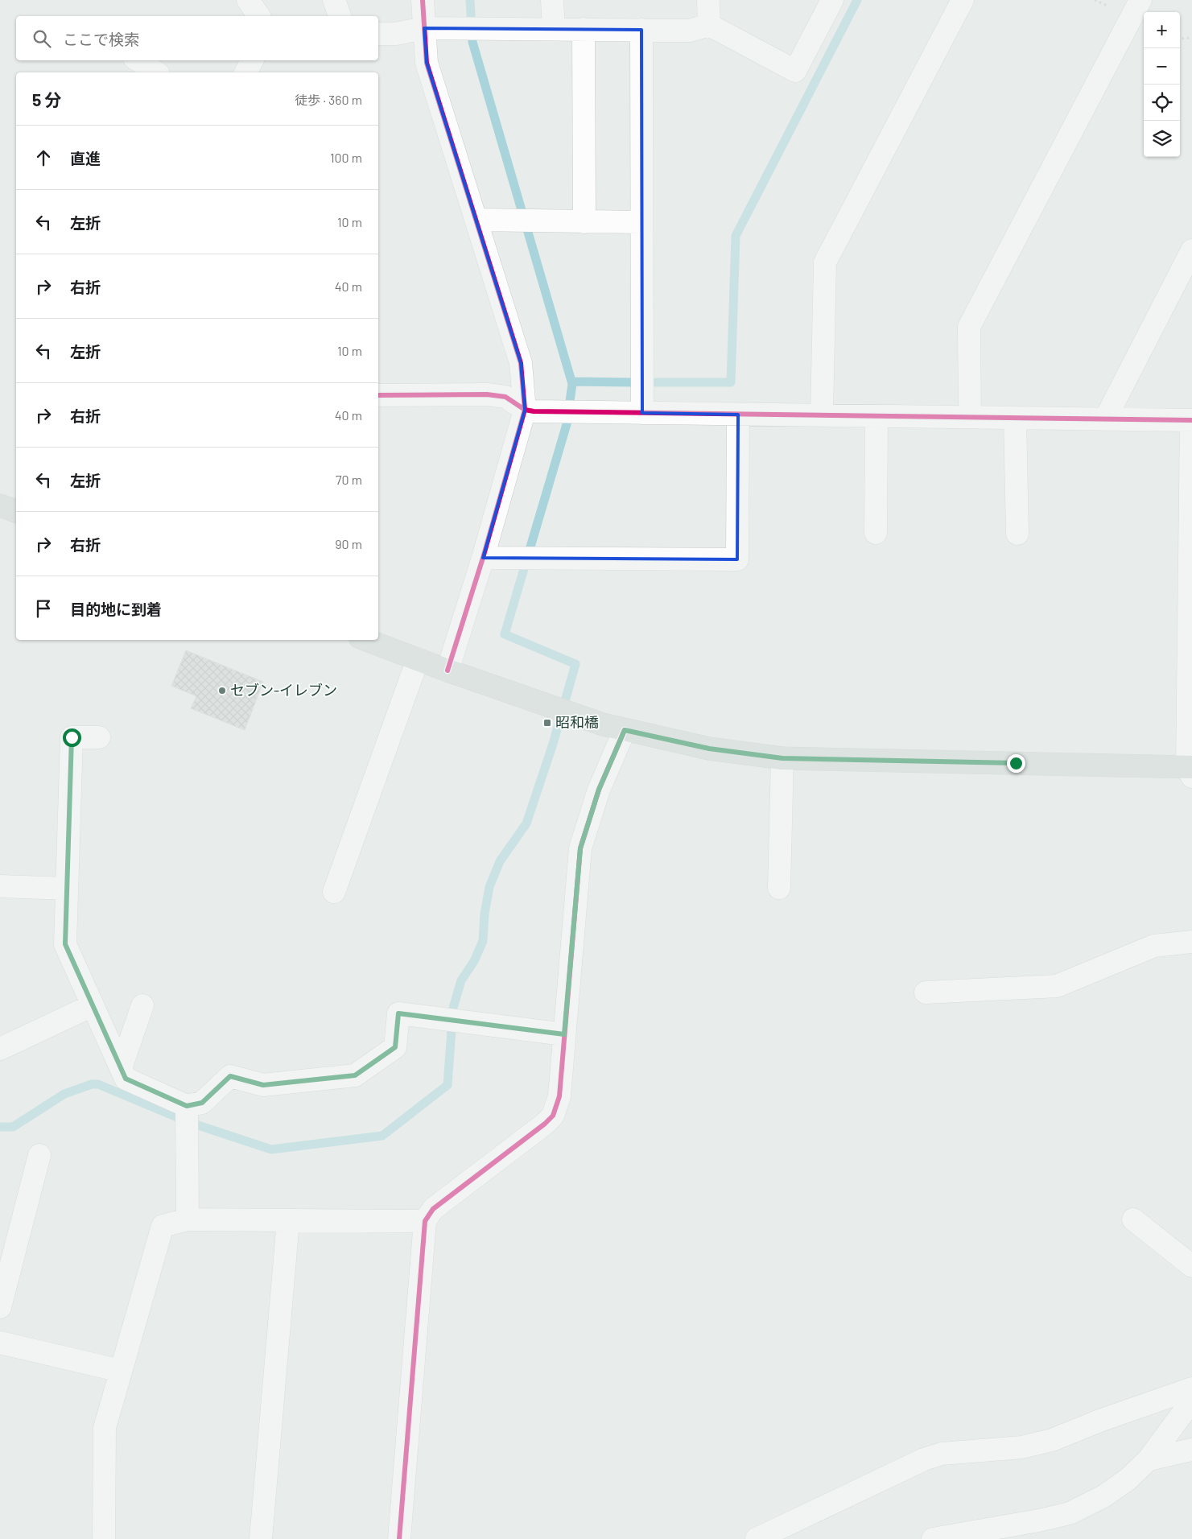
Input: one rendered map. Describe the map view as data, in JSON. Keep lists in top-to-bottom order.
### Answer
{
  "places": {
    "other": ["セブン-イレブン"],
    "transit": ["昭和橋"]
  },
  "page": {
    "map_buttons": ["+", "−"],
    "search": "ここで検索",
    "heading": ["5 分", "徒歩 · 360 m"],
    "list": [
      ["直進", "100 m"],
      ["左折", "10 m"],
      ["右折", "40 m"],
      ["左折", "10 m"],
      ["右折", "40 m"],
      ["左折", "70 m"],
      ["右折", "90 m"],
      "目的地に到着"
    ]
  }
}
